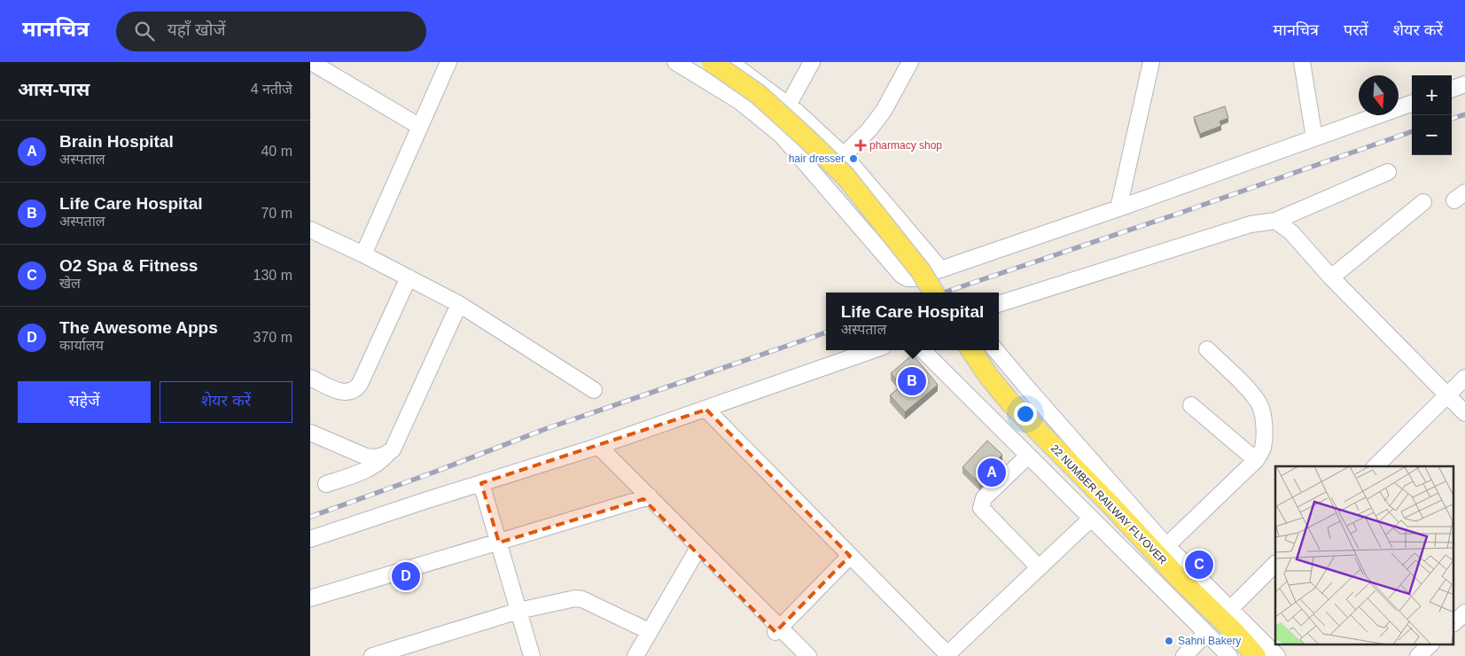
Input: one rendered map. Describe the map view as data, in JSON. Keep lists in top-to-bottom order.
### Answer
{
  "streets": {
    "main road": ["22 NUMBER RAILWAY FLYOVER"]
  },
  "places": {
    "health": ["pharmacy shop"],
    "other": ["hair dresser", "Sahni Bakery"]
  },
  "north": "bottom",
  "page": {
    "header": "मानचित्र",
    "search": "यहाँ खोजें",
    "nav": ["मानचित्र", "परतें", "शेयर करें"],
    "heading": ["आस-पास", "4 नतीजे"],
    "map_buttons": ["+", "−"],
    "list": [
      {
        "mark": "A",
        "name": "Brain Hospital",
        "note": "अस्पताल",
        "value": "40 m"
      },
      {
        "mark": "B",
        "name": "Life Care Hospital",
        "note": "अस्पताल",
        "value": "70 m"
      },
      {
        "mark": "C",
        "name": "O2 Spa & Fitness",
        "note": "खेल",
        "value": "130 m"
      },
      {
        "mark": "D",
        "name": "The Awesome Apps",
        "note": "कार्यालय",
        "value": "370 m"
      }
    ],
    "popup": ["Life Care Hospital", "अस्पताल"],
    "pins": [
      "B",
      "A",
      "C",
      "D"
    ],
    "buttons": ["सहेजें", "शेयर करें"]
  }
}
